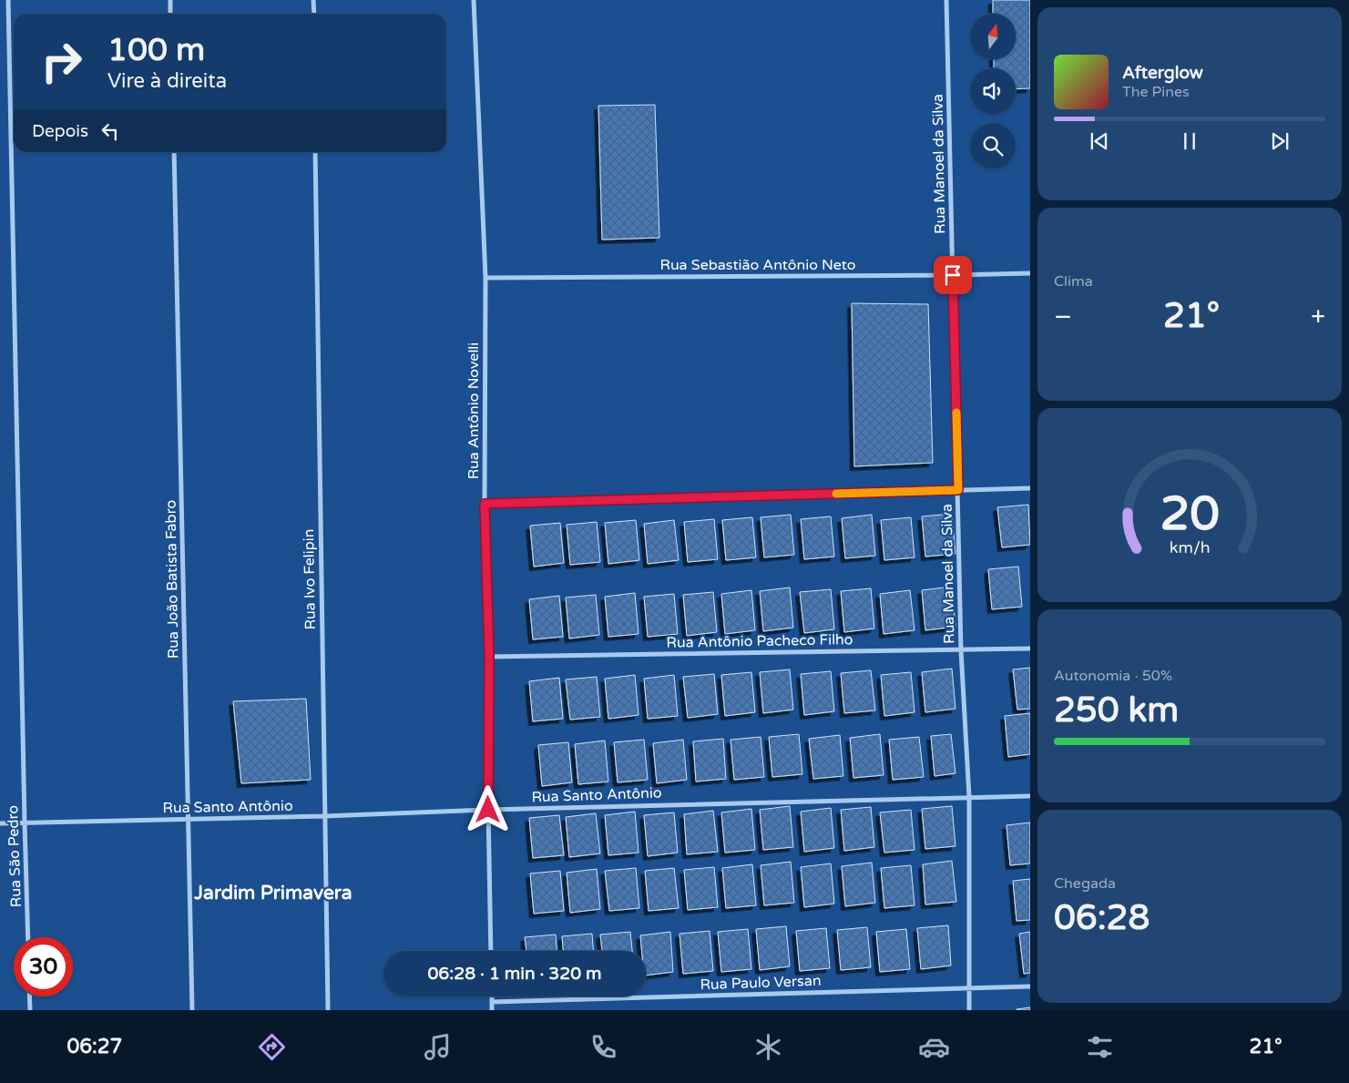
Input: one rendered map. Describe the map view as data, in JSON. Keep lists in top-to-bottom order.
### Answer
{
  "streets": {
    "street": [
      "Rua Manoel da Silva",
      "Rua Sebastião Antônio Neto",
      "Rua Antônio Novelli",
      "Rua João Batista Fabro",
      "Rua Ivo Felipin",
      "Rua Antônio Pacheco Filho",
      "Rua Santo Antônio",
      "Rua São Pedro",
      "Rua Paulo Versan"
    ]
  },
  "crossings": [
    ["Rua Manoel da Silva", "Rua Sebastião Antônio Neto"],
    ["Rua Manoel da Silva", "Rua Antônio Pacheco Filho"],
    ["Rua Manoel da Silva", "Rua Santo Antônio"],
    ["Rua Manoel da Silva", "Rua Paulo Versan"],
    ["Rua Sebastião Antônio Neto", "Rua Antônio Novelli"],
    ["Rua Antônio Novelli", "Rua Antônio Pacheco Filho"],
    ["Rua Antônio Novelli", "Rua Santo Antônio"],
    ["Rua João Batista Fabro", "Rua Santo Antônio"],
    ["Rua Ivo Felipin", "Rua Santo Antônio"],
    ["Rua Santo Antônio", "Rua São Pedro"]
  ],
  "districts": ["Jardim Primavera"],
  "north": "top",
  "page": {
    "turn": ["100 m", "Vire à direita"],
    "song": ["Afterglow", "The Pines"],
    "then": "Depois",
    "tile": [
      "Clima",
      ["Autonomia · 50%", "250 km"],
      ["Chegada", "06:28"]
    ],
    "heat": ["−", "21°", "+"],
    "limit": "30",
    "trip": "06:28 · 1 min · 320 m",
    "tabs": ["06:27", "21°"],
    "gauge": ["20", "km/h"]
  }
}
